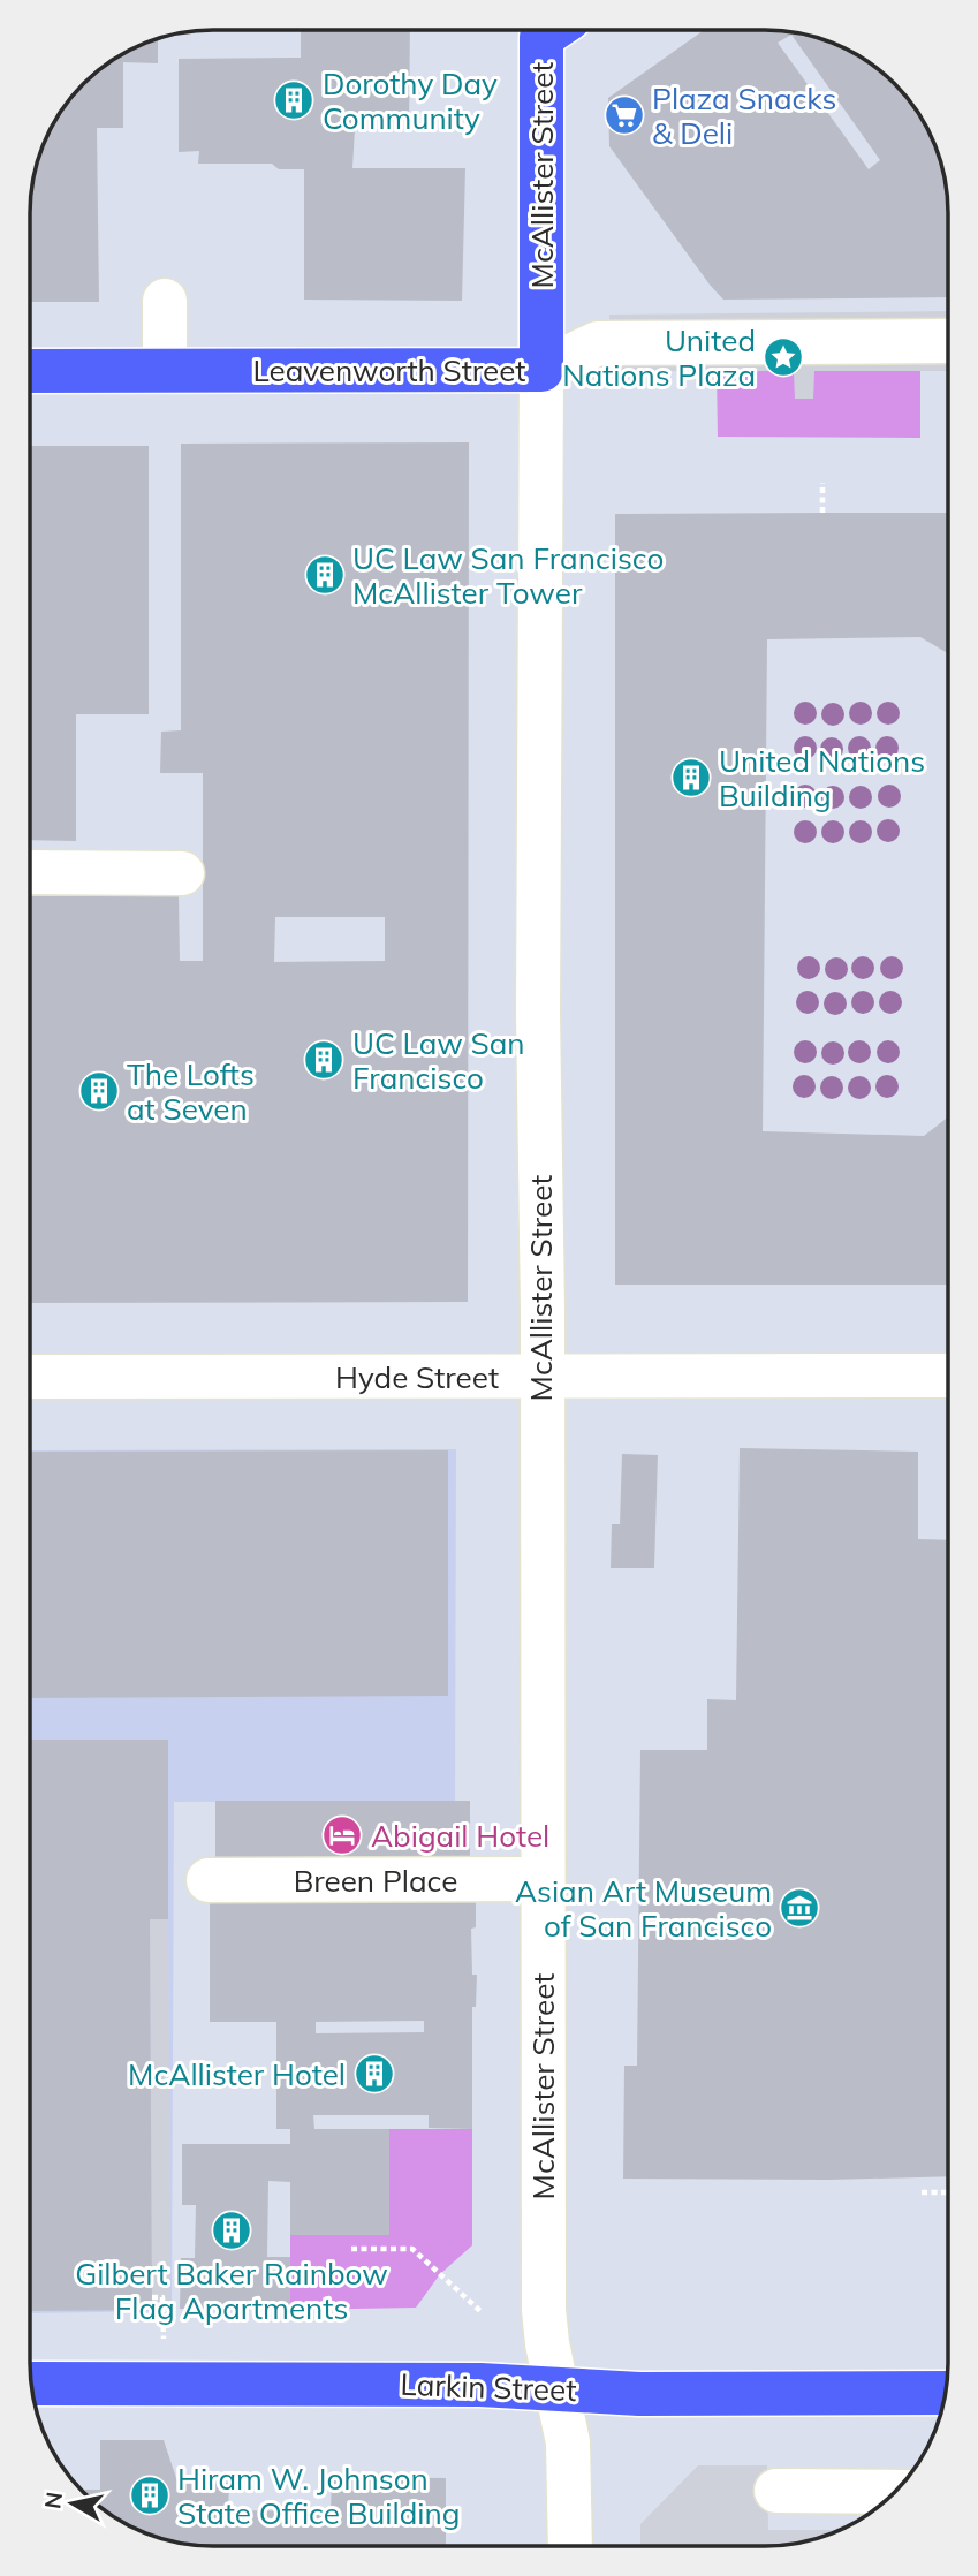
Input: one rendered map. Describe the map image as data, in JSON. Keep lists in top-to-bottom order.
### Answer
{
  "streets": {
    "main road": ["McAllister Street", "Leavenworth Street", "Larkin Street"],
    "street": ["Hyde Street", "Breen Place"]
  },
  "crossings": [
    ["McAllister Street", "Leavenworth Street"],
    ["McAllister Street", "Hyde Street"],
    ["McAllister Street", "Breen Place"],
    ["McAllister Street", "Larkin Street"]
  ],
  "places": {
    "building": [
      "Dorothy Day Community",
      "UC Law San Francisco McAllister Tower",
      "United Nations Building",
      "UC Law San Francisco",
      "The Lofts at Seven",
      "McAllister Hotel",
      "Gilbert Baker Rainbow Flag Apartments",
      "Hiram W. Johnson State Office Building"
    ],
    "supermarket": ["Plaza Snacks & Deli"],
    "place": ["United Nations Plaza"],
    "hotel": ["Abigail Hotel"],
    "museum": ["Asian Art Museum of San Francisco"]
  },
  "north": "left"
}
